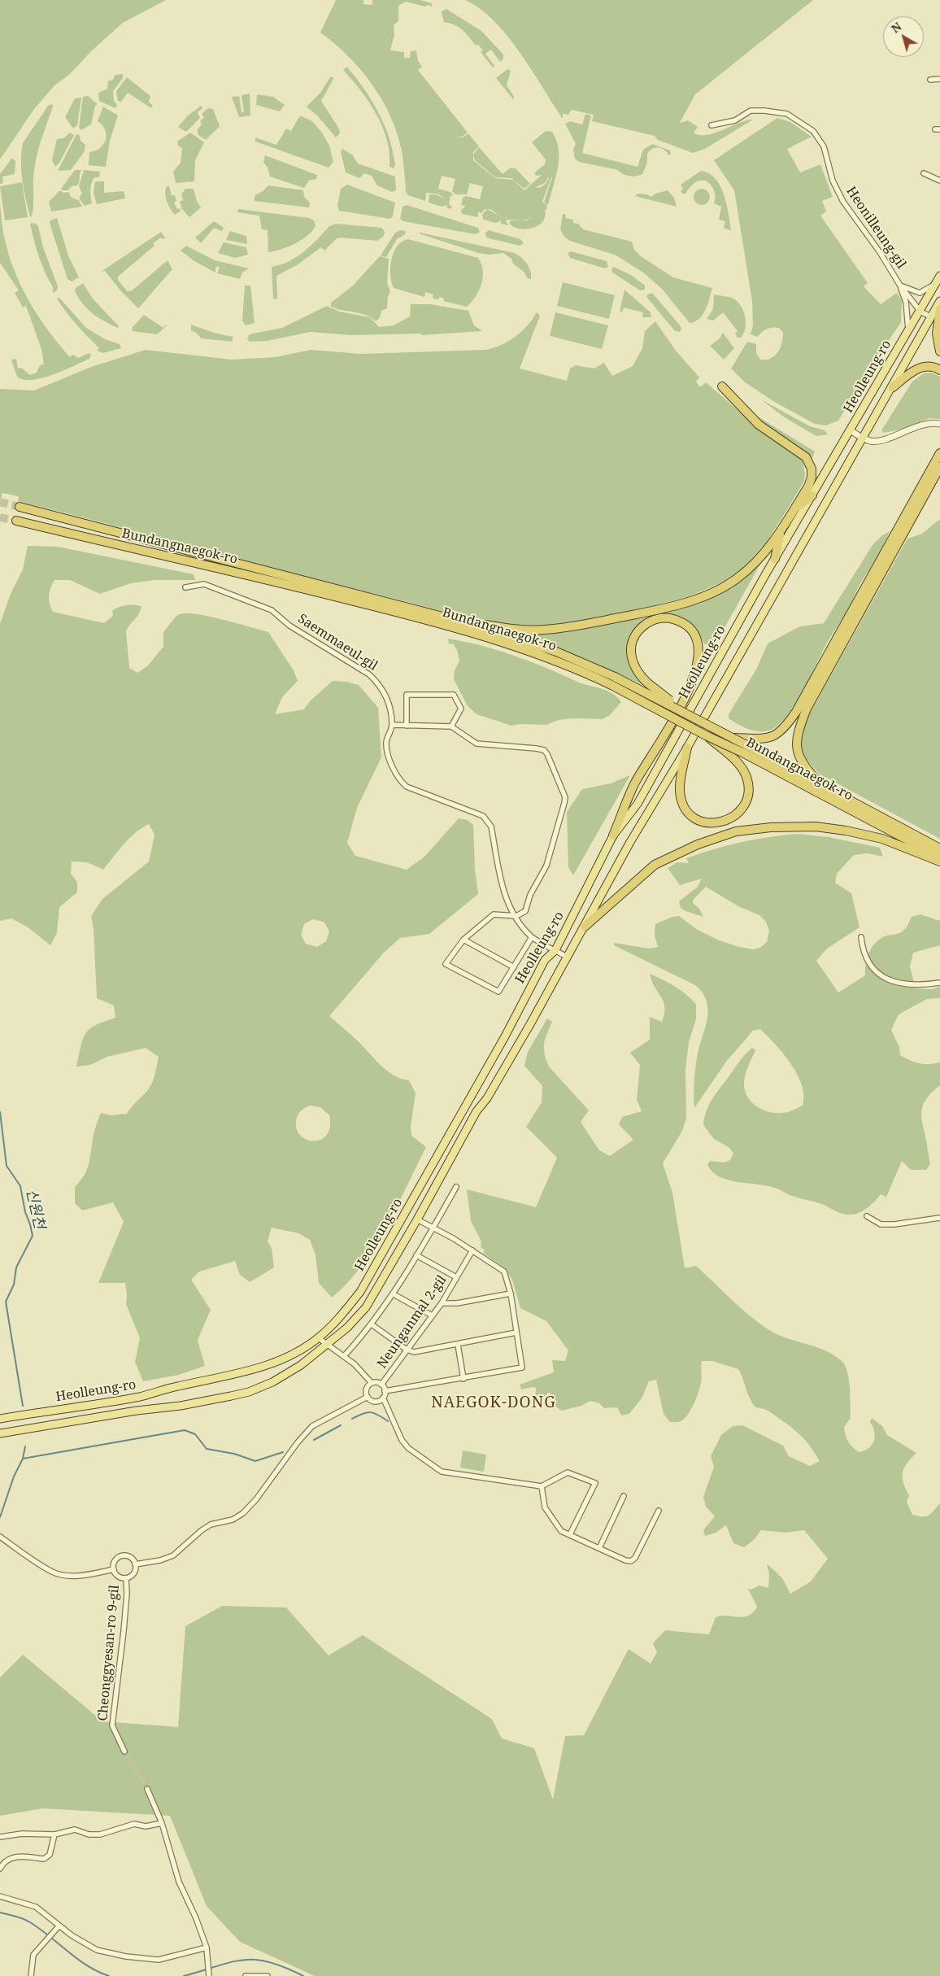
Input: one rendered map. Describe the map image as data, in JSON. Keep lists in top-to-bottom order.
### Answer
{
  "streets": {
    "highway": ["Bundangnaegok-ro"],
    "main road": ["Heolleung-ro"],
    "street": [
      "Heonilleung-gil",
      "Saemmaeul-gil",
      "Neunganmal 2-gil",
      "Cheonggyesan-ro 9-gil"
    ]
  },
  "crossings": [
    ["Heonilleung-gil", "Heolleung-ro"],
    ["Heolleung-ro", "Saemmaeul-gil"]
  ],
  "districts": ["NAEGOK-DONG"],
  "water": ["신원천"],
  "north": "top left"
}
